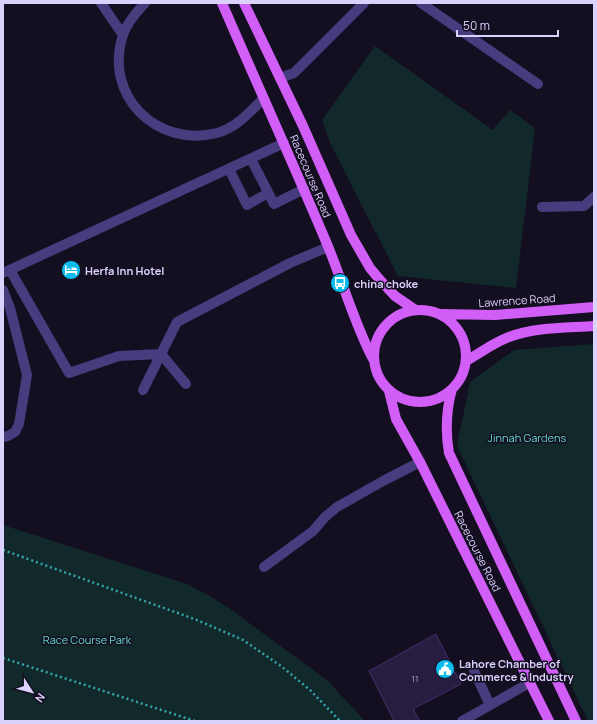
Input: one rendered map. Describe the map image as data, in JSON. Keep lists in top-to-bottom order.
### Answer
{
  "streets": {
    "main road": ["Racecourse Road", "Lawrence Road"]
  },
  "crossings": [
    ["Racecourse Road", "Lawrence Road"]
  ],
  "parks": ["Jinnah Gardens", "Race Course Park"],
  "places": {
    "hotel": ["Herfa Inn Hotel"],
    "bus stop": ["china choke"],
    "public building": ["Lahore Chamber of Commerce & Industry"]
  },
  "house_numbers": ["11"],
  "scale_bar": "50 m",
  "north": "bottom right"
}
